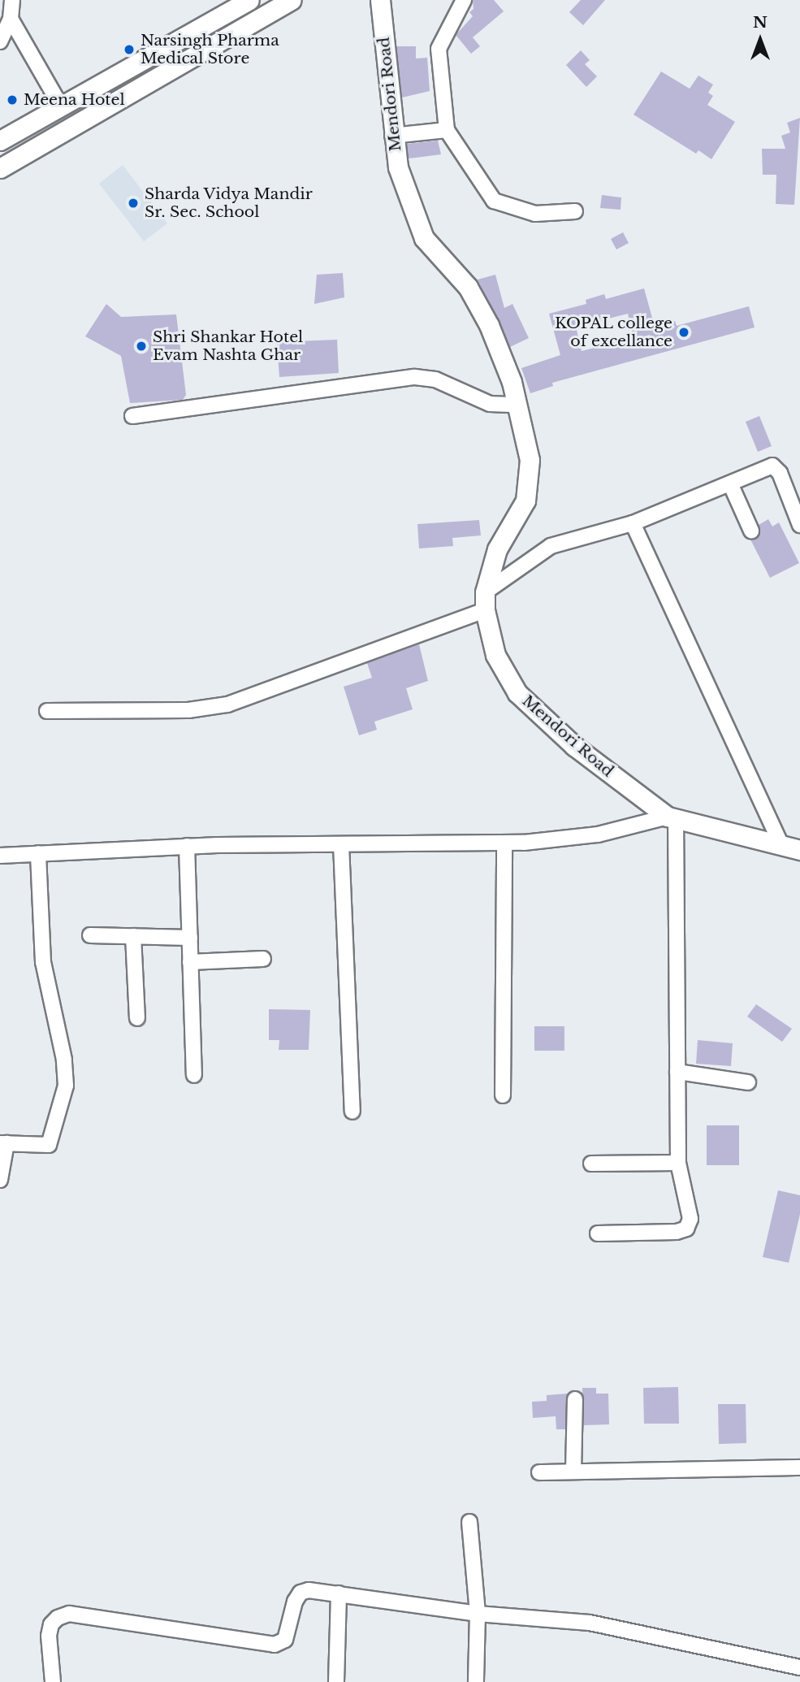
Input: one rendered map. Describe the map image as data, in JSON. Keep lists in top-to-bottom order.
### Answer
{
  "streets": {
    "main road": ["Mendori Road"]
  },
  "places": [
    "Narsingh Pharma Medical Store",
    "Meena Hotel",
    "Sharda Vidya Mandir Sr. Sec. School",
    "KOPAL college of excellance",
    "Shri Shankar Hotel Evam Nashta Ghar"
  ],
  "north": "top"
}
